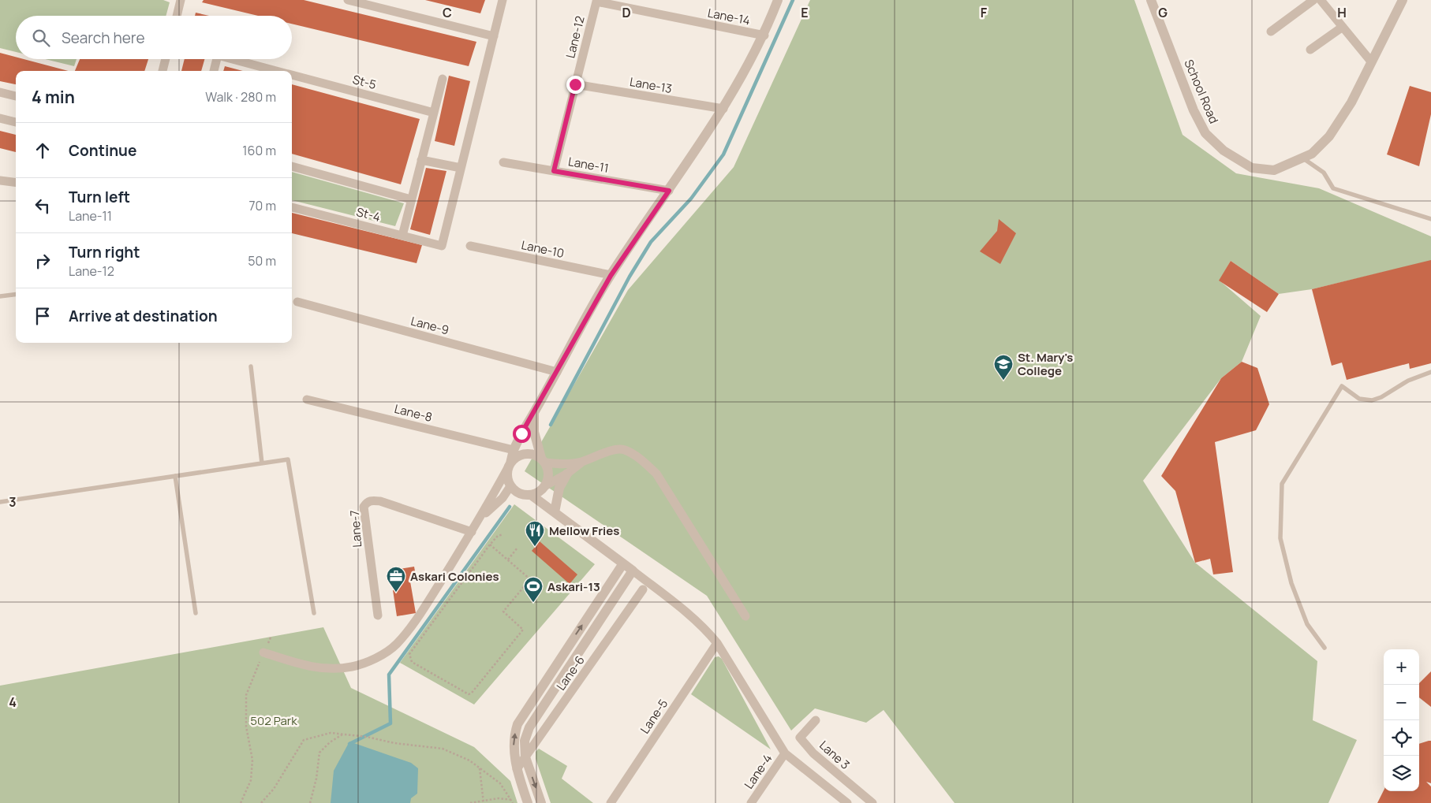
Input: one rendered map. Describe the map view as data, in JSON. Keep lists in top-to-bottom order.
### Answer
{
  "streets": {
    "street": [
      "Lane-14",
      "Lane-12",
      "St-5",
      "Lane-13",
      "School Road",
      "Lane-11",
      "St-4",
      "Lane-10",
      "Lane-9",
      "Lane-8",
      "Lane-7",
      "Lane-6",
      "Lane-5",
      "Lane 3",
      "Lane-4"
    ]
  },
  "crossings": [
    ["Lane-14", "Lane-12"],
    ["Lane-12", "Lane-13"],
    ["Lane-12", "Lane-11"]
  ],
  "parks": ["502 Park"],
  "places": {
    "school or university": ["St. Mary's College"],
    "restaurant": ["Mellow Fries"],
    "office": ["Askari Colonies"],
    "sports": ["Askari-13"]
  },
  "page": {
    "search": "Search here",
    "heading": ["4 min", "Walk · 280 m"],
    "list": [
      ["Continue", "160 m"],
      ["Turn left", "Lane-11", "70 m"],
      ["Turn right", "Lane-12", "50 m"],
      "Arrive at destination"
    ],
    "map_buttons": ["+", "−"]
  },
  "grid": {
    "columns": [
      "C",
      "D",
      "E",
      "F",
      "G",
      "H"
    ],
    "rows": ["3", "4"]
  }
}
